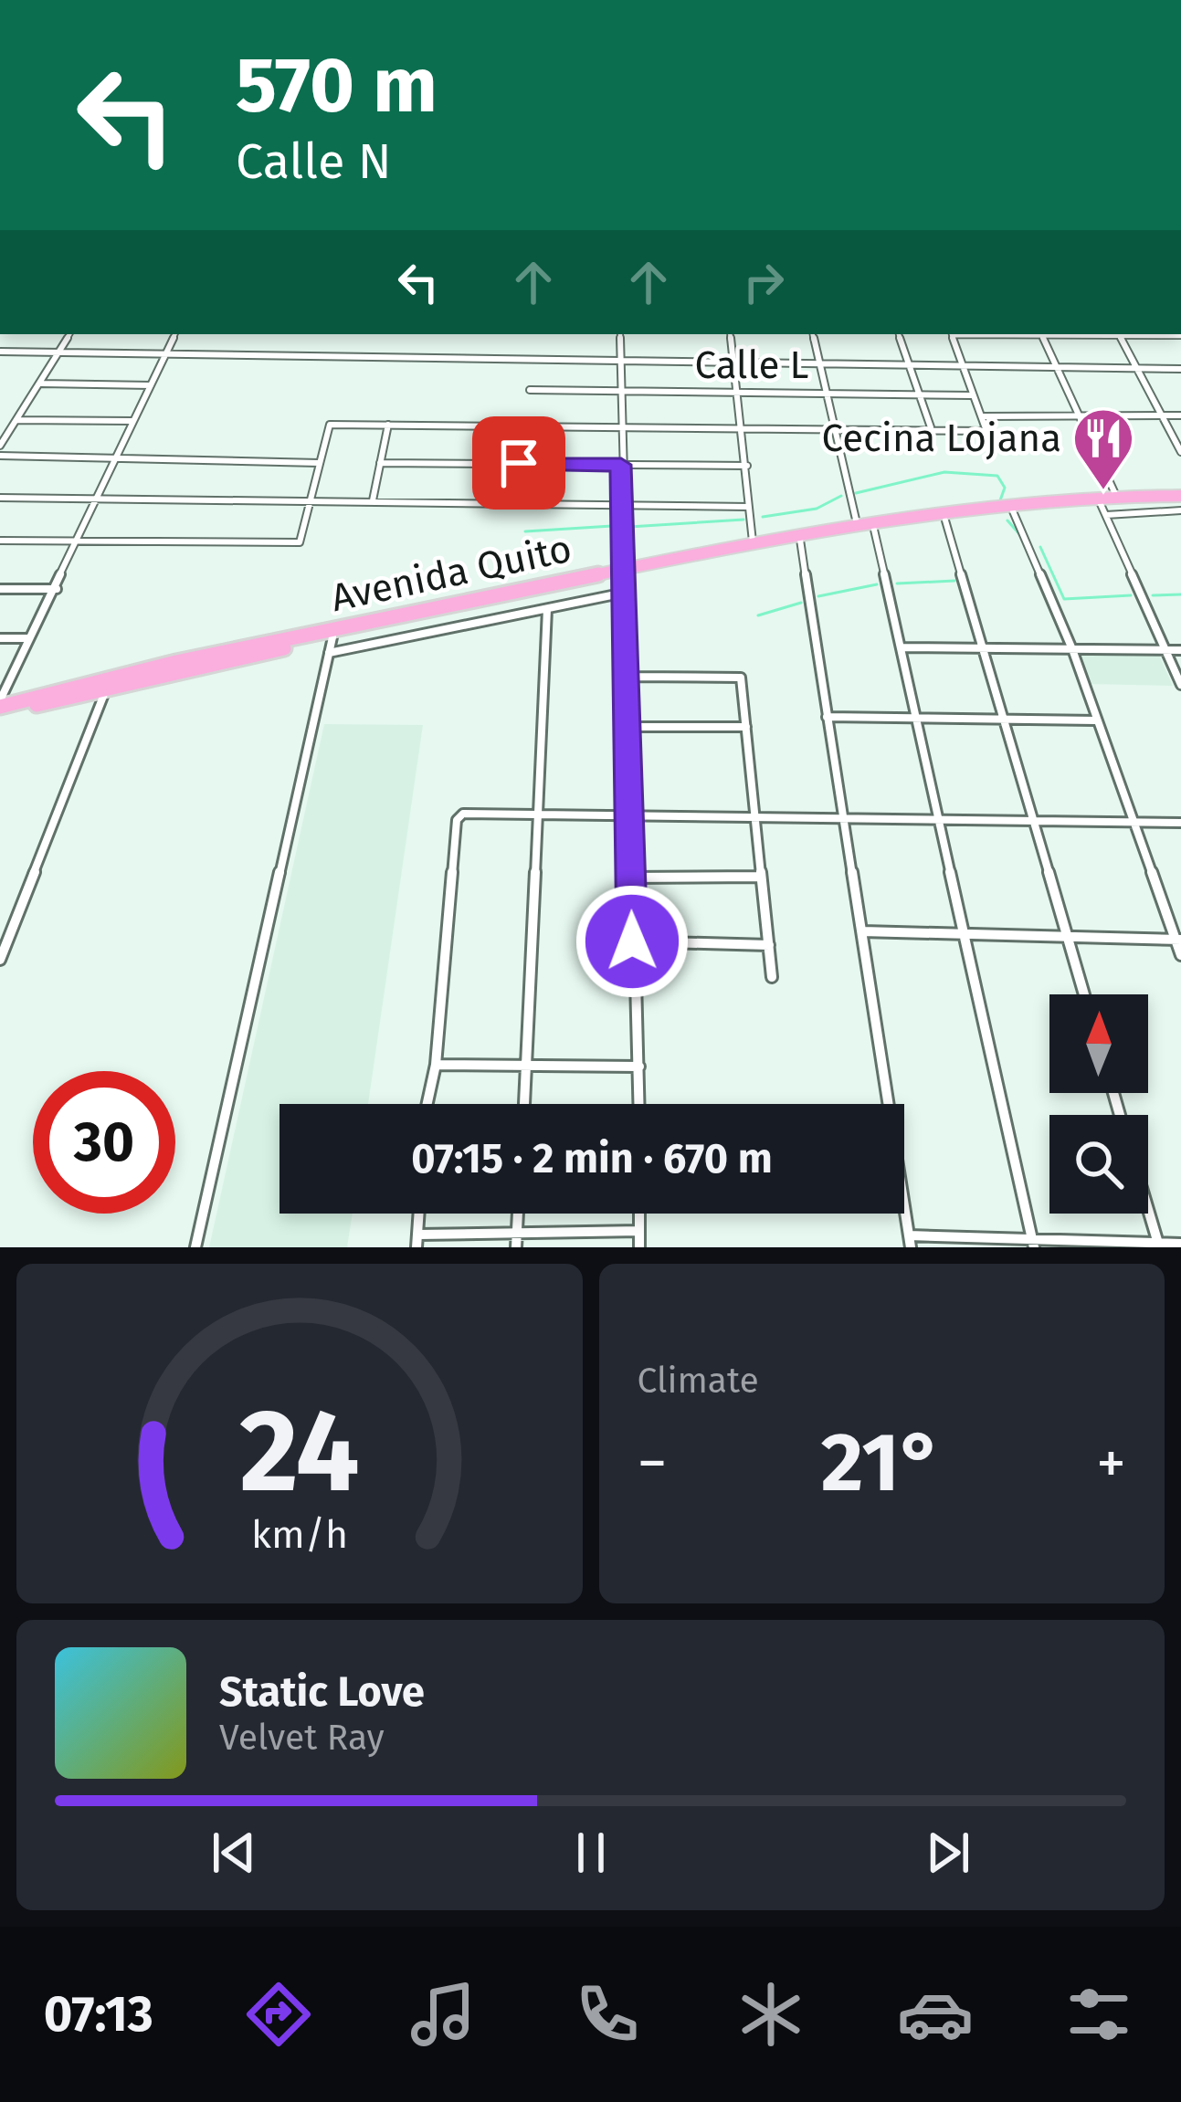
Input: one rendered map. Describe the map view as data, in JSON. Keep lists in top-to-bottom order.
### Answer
{
  "streets": {
    "highway": ["Avenida Quito"],
    "street": ["Calle L"]
  },
  "places": {
    "restaurant": ["Cecina Lojana"]
  },
  "north": "top",
  "page": {
    "turn": ["570 m", "Calle N"],
    "limit": "30",
    "trip": "07:15 · 2 min · 670 m",
    "tile": "Climate",
    "heat": ["−", "21°", "+"],
    "song": ["Static Love", "Velvet Ray"],
    "tabs": "07:13",
    "gauge": ["24", "km/h"]
  }
}
